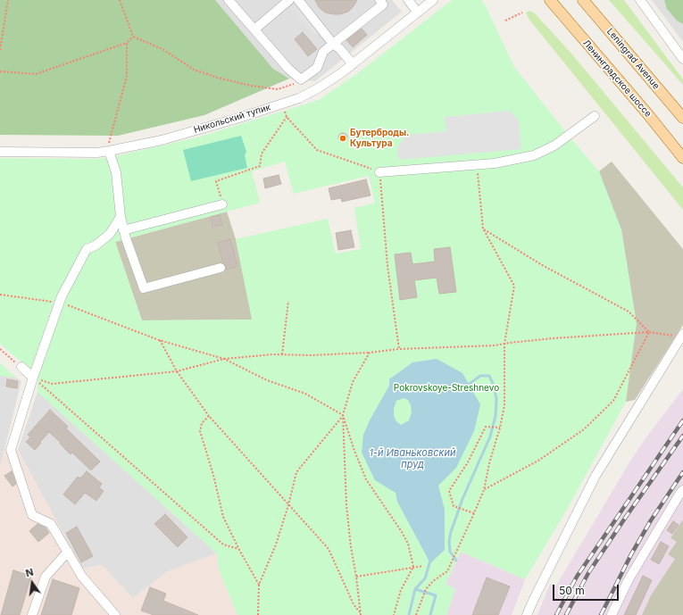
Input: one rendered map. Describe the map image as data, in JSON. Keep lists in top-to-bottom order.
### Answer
{
  "streets": {
    "main road": ["Leningrad Avenue", "Ленинградское шоссе"],
    "street": ["Никольский тупик"]
  },
  "water": ["1-й Иваньковский пруд"],
  "parks": ["Pokrovskoye-Streshnevo"],
  "places": ["Бутерброды. Культура"],
  "scale_bar": "50 m",
  "north": "top"
}
